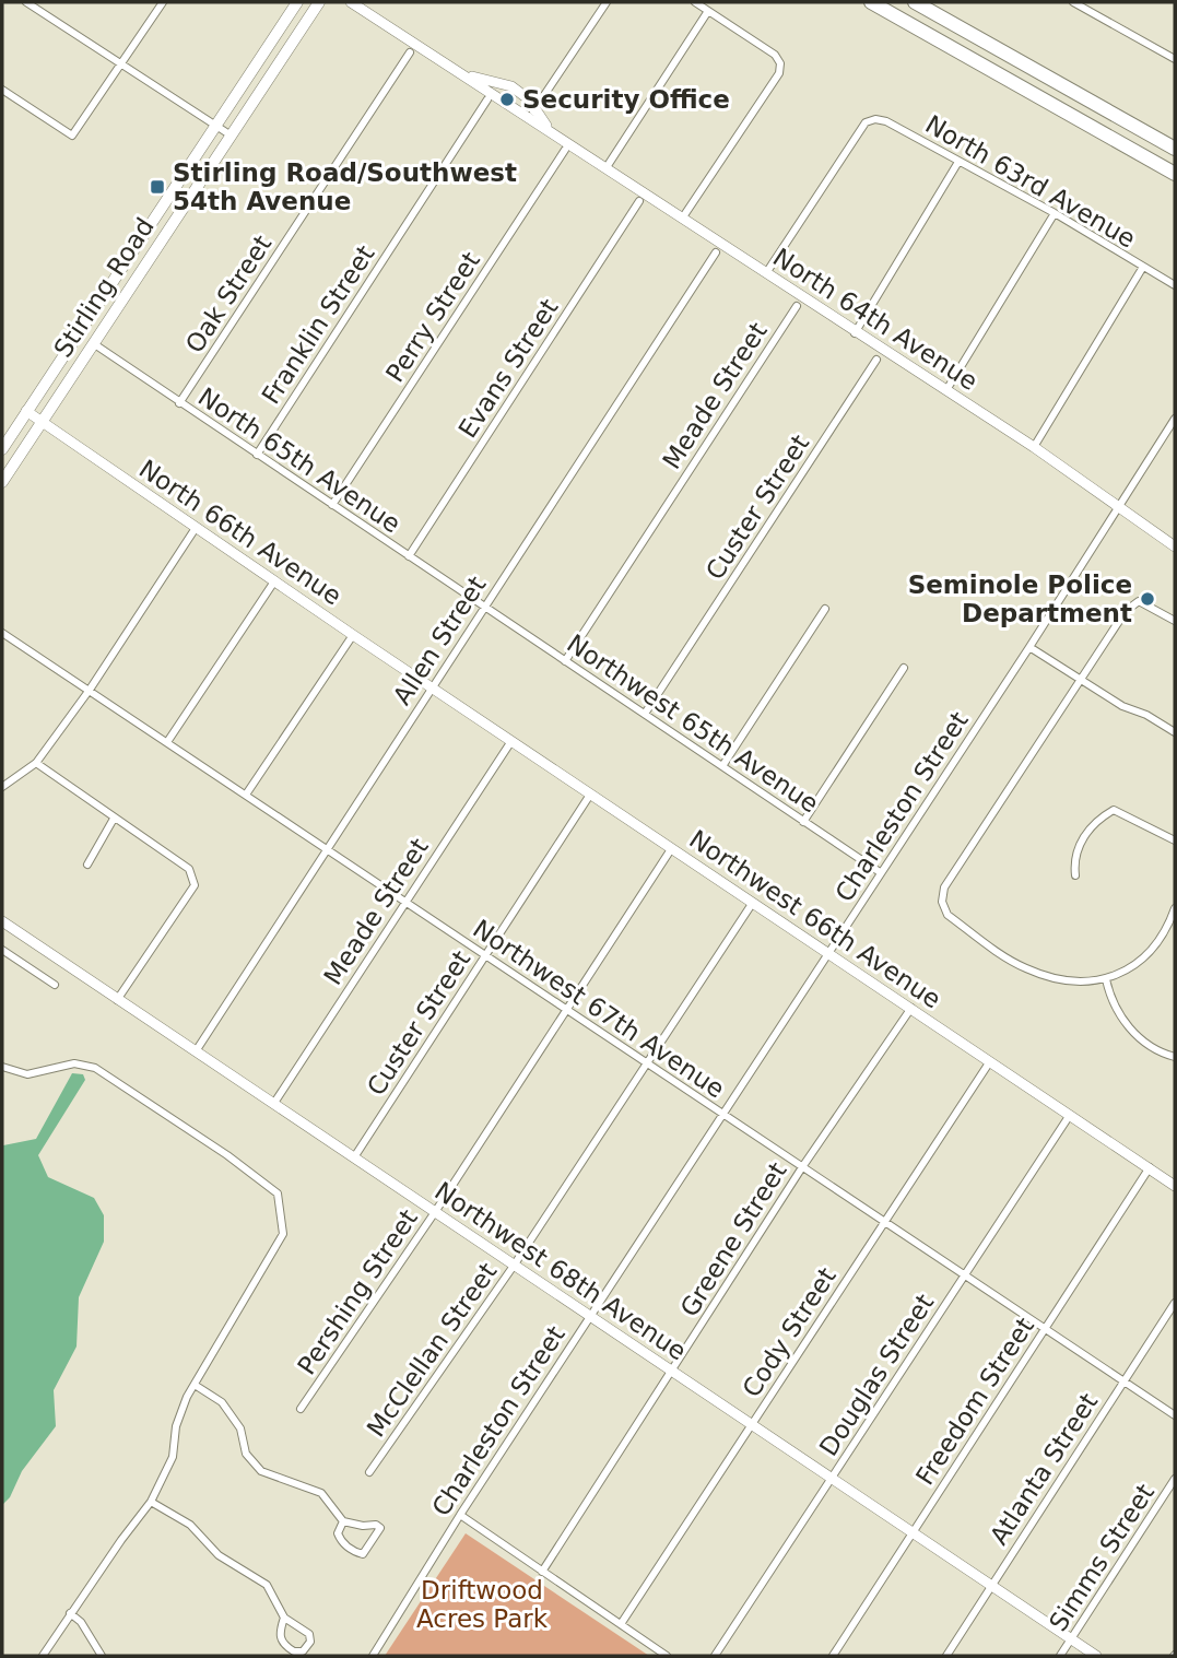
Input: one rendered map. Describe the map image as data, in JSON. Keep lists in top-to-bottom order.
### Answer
{
  "streets": {
    "main road": ["Stirling Road"],
    "street": [
      "North 63rd Avenue",
      "Oak Street",
      "Perry Street",
      "North 64th Avenue",
      "Franklin Street",
      "Evans Street",
      "Meade Street",
      "North 65th Avenue",
      "Custer Street",
      "North 66th Avenue",
      "Allen Street",
      "Northwest 65th Avenue",
      "Charleston Street",
      "Northwest 66th Avenue",
      "Northwest 67th Avenue",
      "Greene Street",
      "Northwest 68th Avenue",
      "Pershing Street",
      "Cody Street",
      "McClellan Street",
      "Douglas Street",
      "Freedom Street",
      "Atlanta Street",
      "Simms Street"
    ]
  },
  "crossings": [
    ["North 63rd Avenue", "North 64th Avenue"],
    ["Stirling Road", "North 65th Avenue"],
    ["Stirling Road", "North 66th Avenue"],
    ["Oak Street", "North 65th Avenue"],
    ["Perry Street", "North 65th Avenue"],
    ["North 64th Avenue", "Charleston Street"],
    ["Franklin Street", "North 65th Avenue"],
    ["Evans Street", "North 65th Avenue"],
    ["Meade Street", "Northwest 65th Avenue"],
    ["Meade Street", "Northwest 66th Avenue"],
    ["Meade Street", "Northwest 67th Avenue"],
    ["Meade Street", "Northwest 68th Avenue"],
    ["North 65th Avenue", "Allen Street"],
    ["North 65th Avenue", "Northwest 65th Avenue"],
    ["Custer Street", "Northwest 65th Avenue"],
    ["Custer Street", "Northwest 66th Avenue"],
    ["Custer Street", "Northwest 67th Avenue"],
    ["Custer Street", "Northwest 68th Avenue"],
    ["North 66th Avenue", "Allen Street"],
    ["North 66th Avenue", "Northwest 66th Avenue"],
    ["Allen Street", "Northwest 65th Avenue"],
    ["Allen Street", "Northwest 66th Avenue"],
    ["Allen Street", "Northwest 67th Avenue"],
    ["Allen Street", "Northwest 68th Avenue"],
    ["Northwest 65th Avenue", "Charleston Street"],
    ["Charleston Street", "Northwest 66th Avenue"],
    ["Charleston Street", "Northwest 67th Avenue"],
    ["Charleston Street", "Northwest 68th Avenue"],
    ["Northwest 66th Avenue", "Greene Street"],
    ["Northwest 66th Avenue", "Pershing Street"],
    ["Northwest 66th Avenue", "Cody Street"],
    ["Northwest 66th Avenue", "McClellan Street"],
    ["Northwest 66th Avenue", "Douglas Street"],
    ["Northwest 66th Avenue", "Freedom Street"],
    ["Northwest 67th Avenue", "Greene Street"],
    ["Northwest 67th Avenue", "Pershing Street"],
    ["Northwest 67th Avenue", "Cody Street"],
    ["Northwest 67th Avenue", "McClellan Street"],
    ["Northwest 67th Avenue", "Douglas Street"],
    ["Northwest 67th Avenue", "Freedom Street"],
    ["Northwest 67th Avenue", "Atlanta Street"],
    ["Greene Street", "Northwest 68th Avenue"],
    ["Northwest 68th Avenue", "Pershing Street"],
    ["Northwest 68th Avenue", "Cody Street"],
    ["Northwest 68th Avenue", "McClellan Street"],
    ["Northwest 68th Avenue", "Douglas Street"],
    ["Northwest 68th Avenue", "Freedom Street"],
    ["Northwest 68th Avenue", "Atlanta Street"],
    ["Northwest 68th Avenue", "Simms Street"]
  ],
  "parks": ["Driftwood Acres Park"],
  "places": {
    "other": ["Security Office", "Seminole Police Department"],
    "transit": ["Stirling Road/Southwest 54th Avenue"]
  }
}
